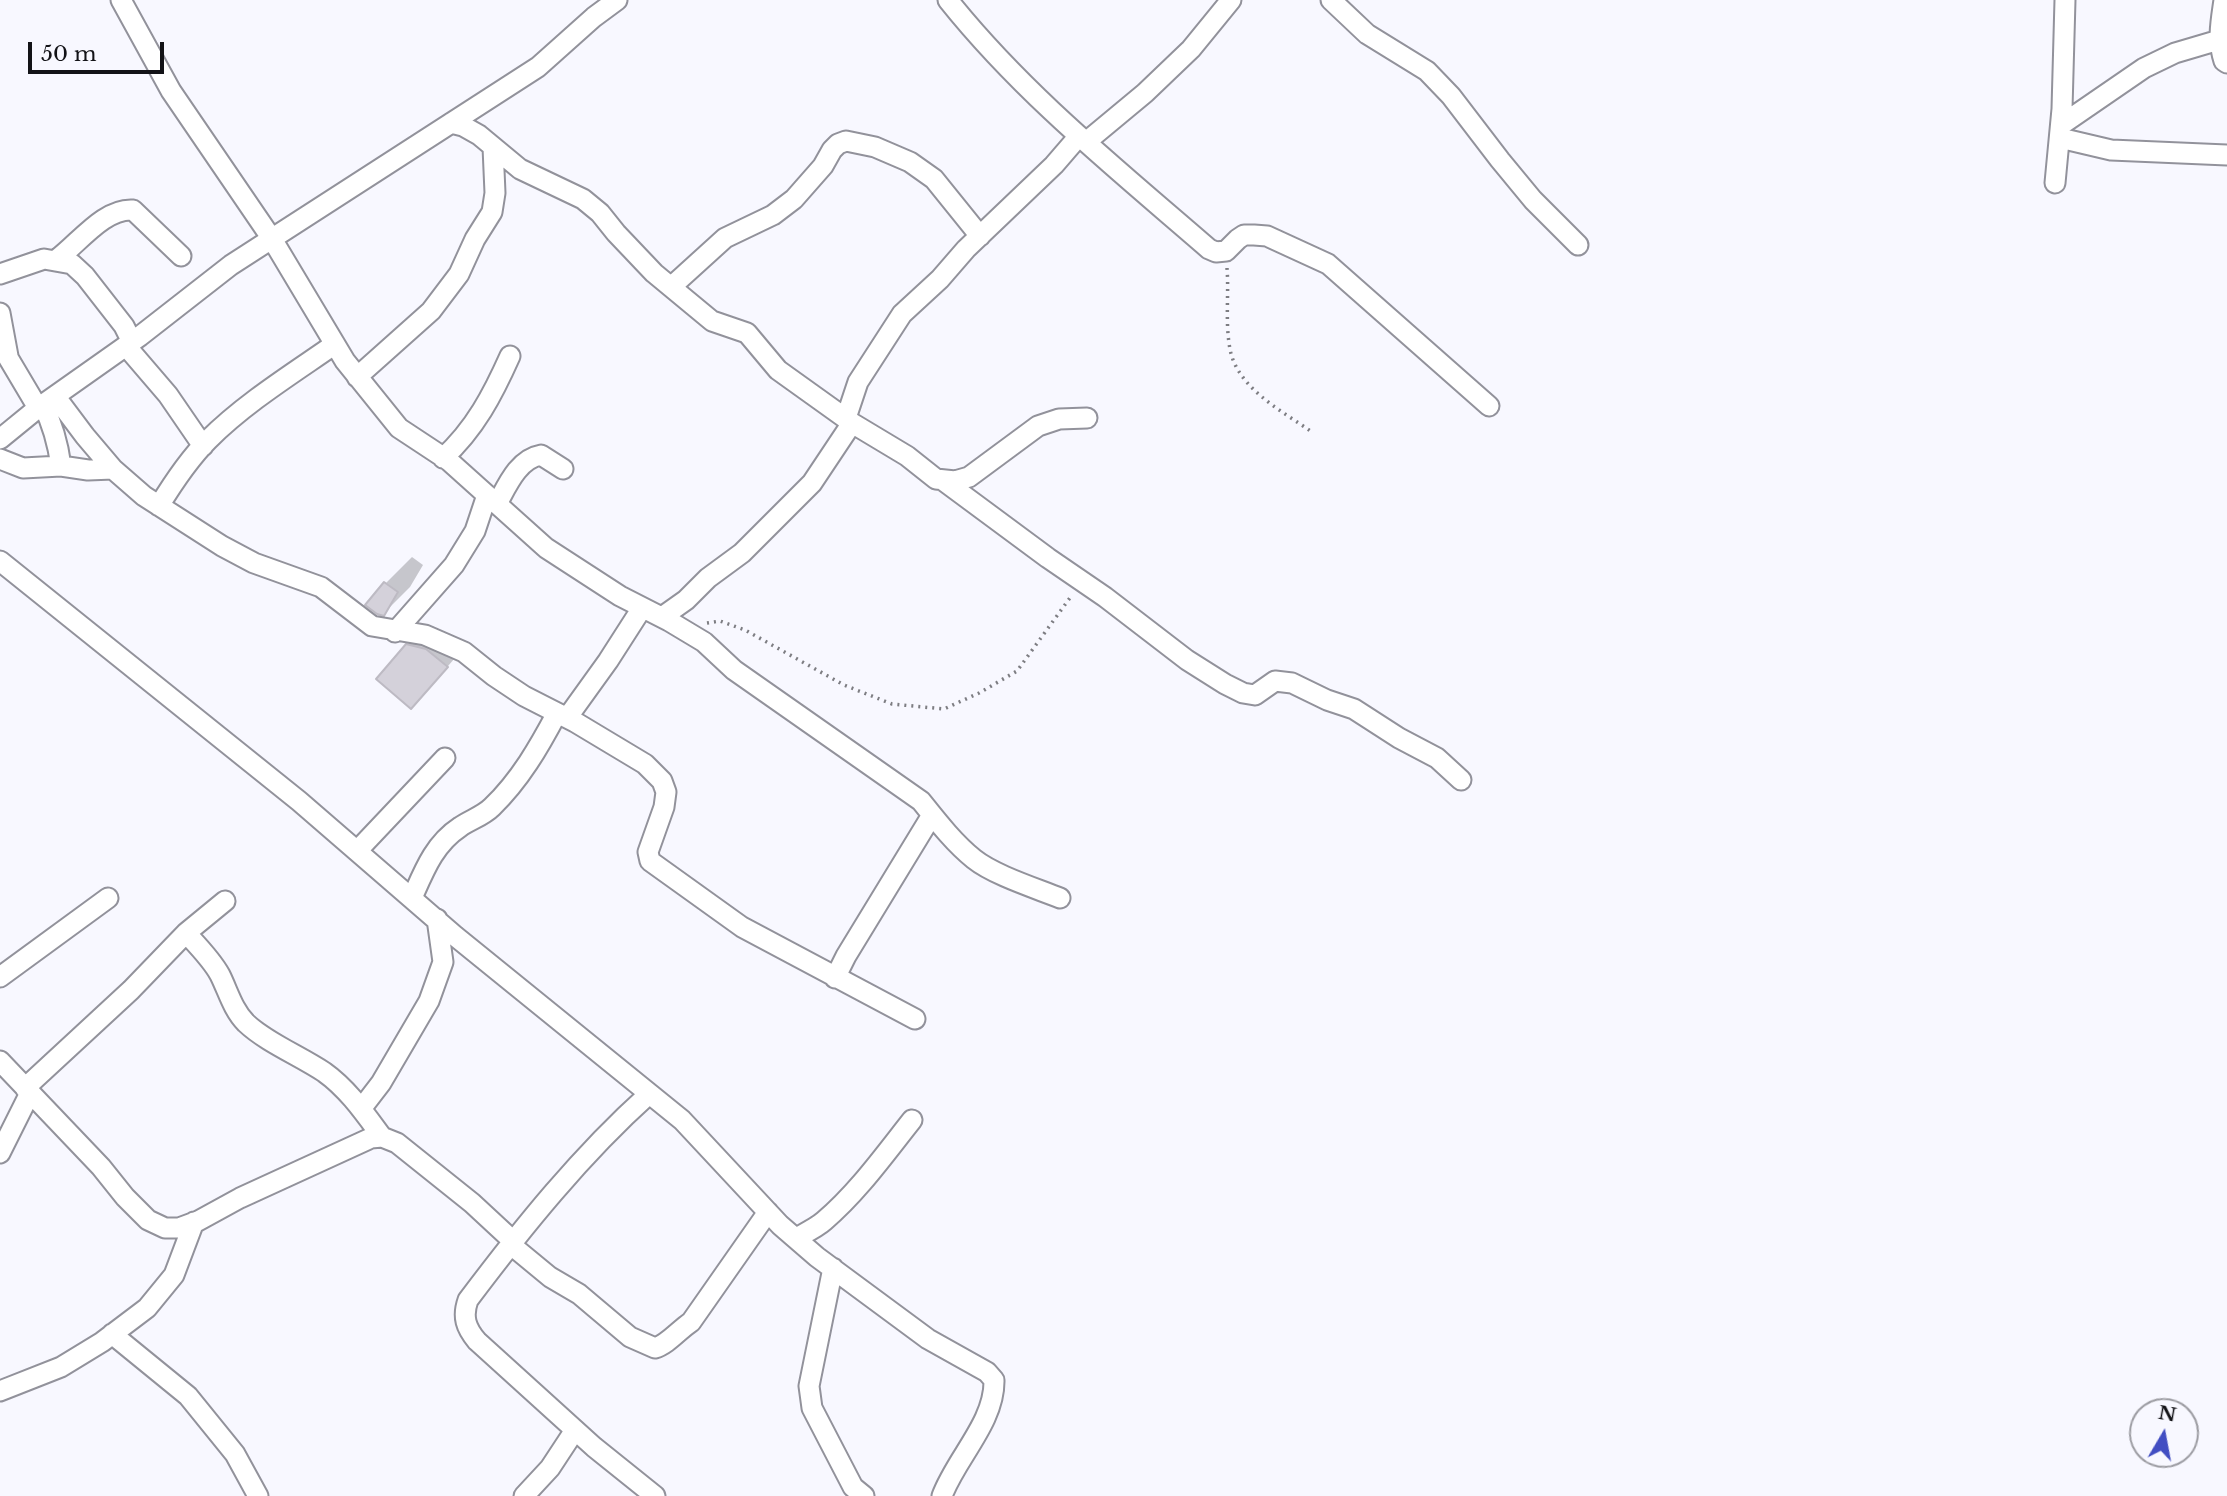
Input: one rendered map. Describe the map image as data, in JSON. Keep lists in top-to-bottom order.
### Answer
{
  "scale_bar": "50 m",
  "north": "top"
}
